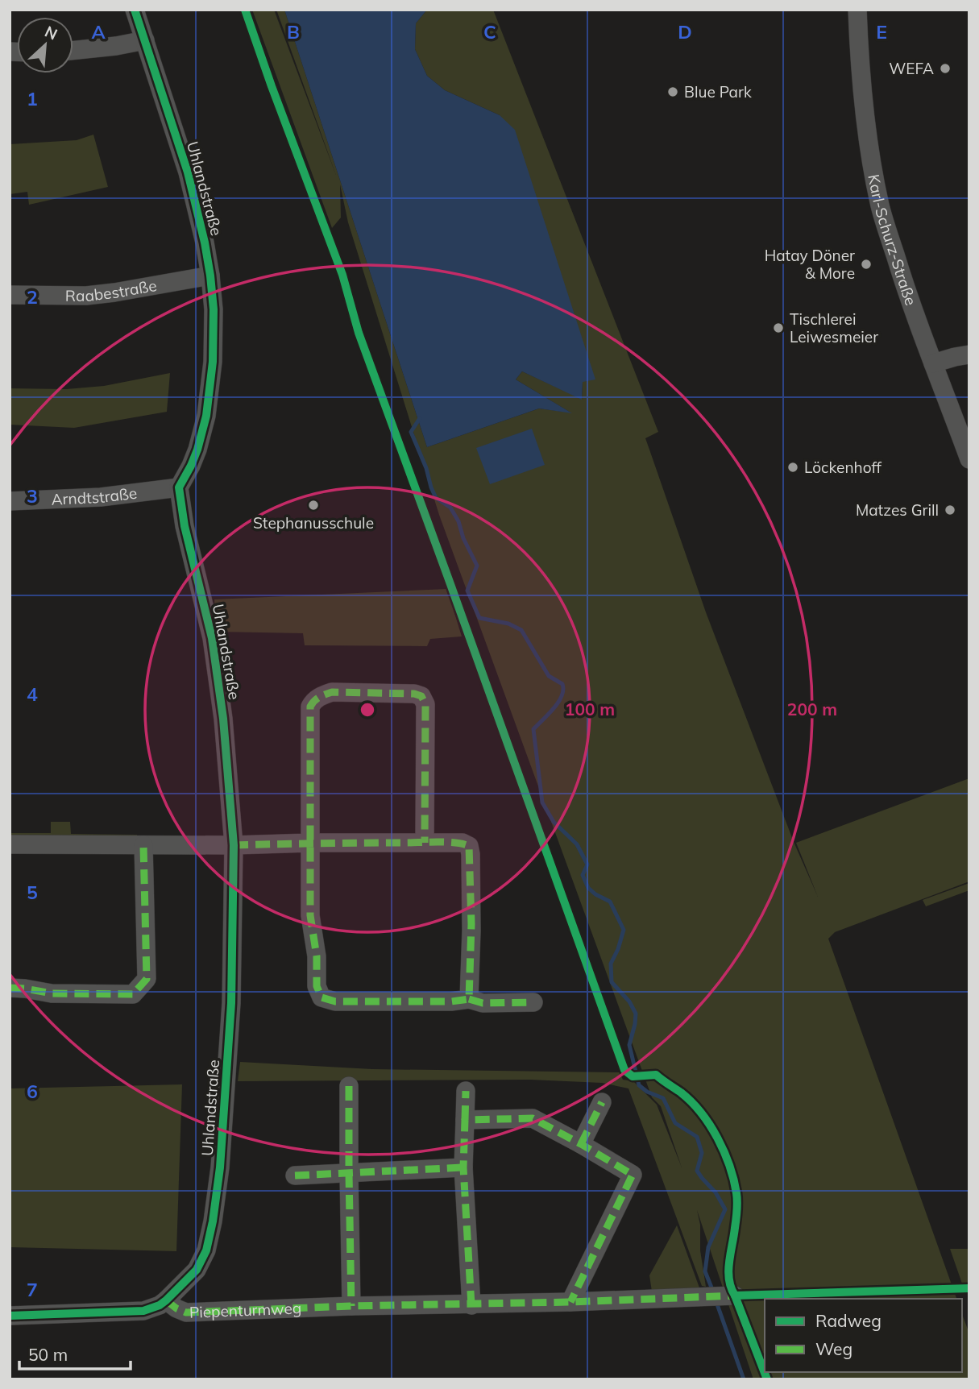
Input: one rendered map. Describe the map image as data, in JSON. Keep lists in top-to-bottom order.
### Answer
{
  "streets": {
    "street": [
      "Uhlandstraße",
      "Karl-Schurz-Straße",
      "Raabestraße",
      "Arndtstraße",
      "Piepenturmweg"
    ]
  },
  "crossings": [
    ["Uhlandstraße", "Raabestraße"],
    ["Uhlandstraße", "Arndtstraße"],
    ["Uhlandstraße", "Piepenturmweg"]
  ],
  "places": [
    "WEFA",
    "Blue Park",
    "Hatay Döner & More",
    "Tischlerei Leiwesmeier",
    "Löckenhoff",
    "Stephanusschule",
    "Matzes Grill"
  ],
  "legend": ["Radweg", "Weg"],
  "scale_bar": "50 m",
  "north": "top right",
  "grid": {
    "columns": [
      "A",
      "B",
      "C",
      "D",
      "E"
    ],
    "rows": [
      "1",
      "2",
      "3",
      "4",
      "5",
      "6",
      "7"
    ]
  },
  "rings": ["100 m", "200 m"]
}
